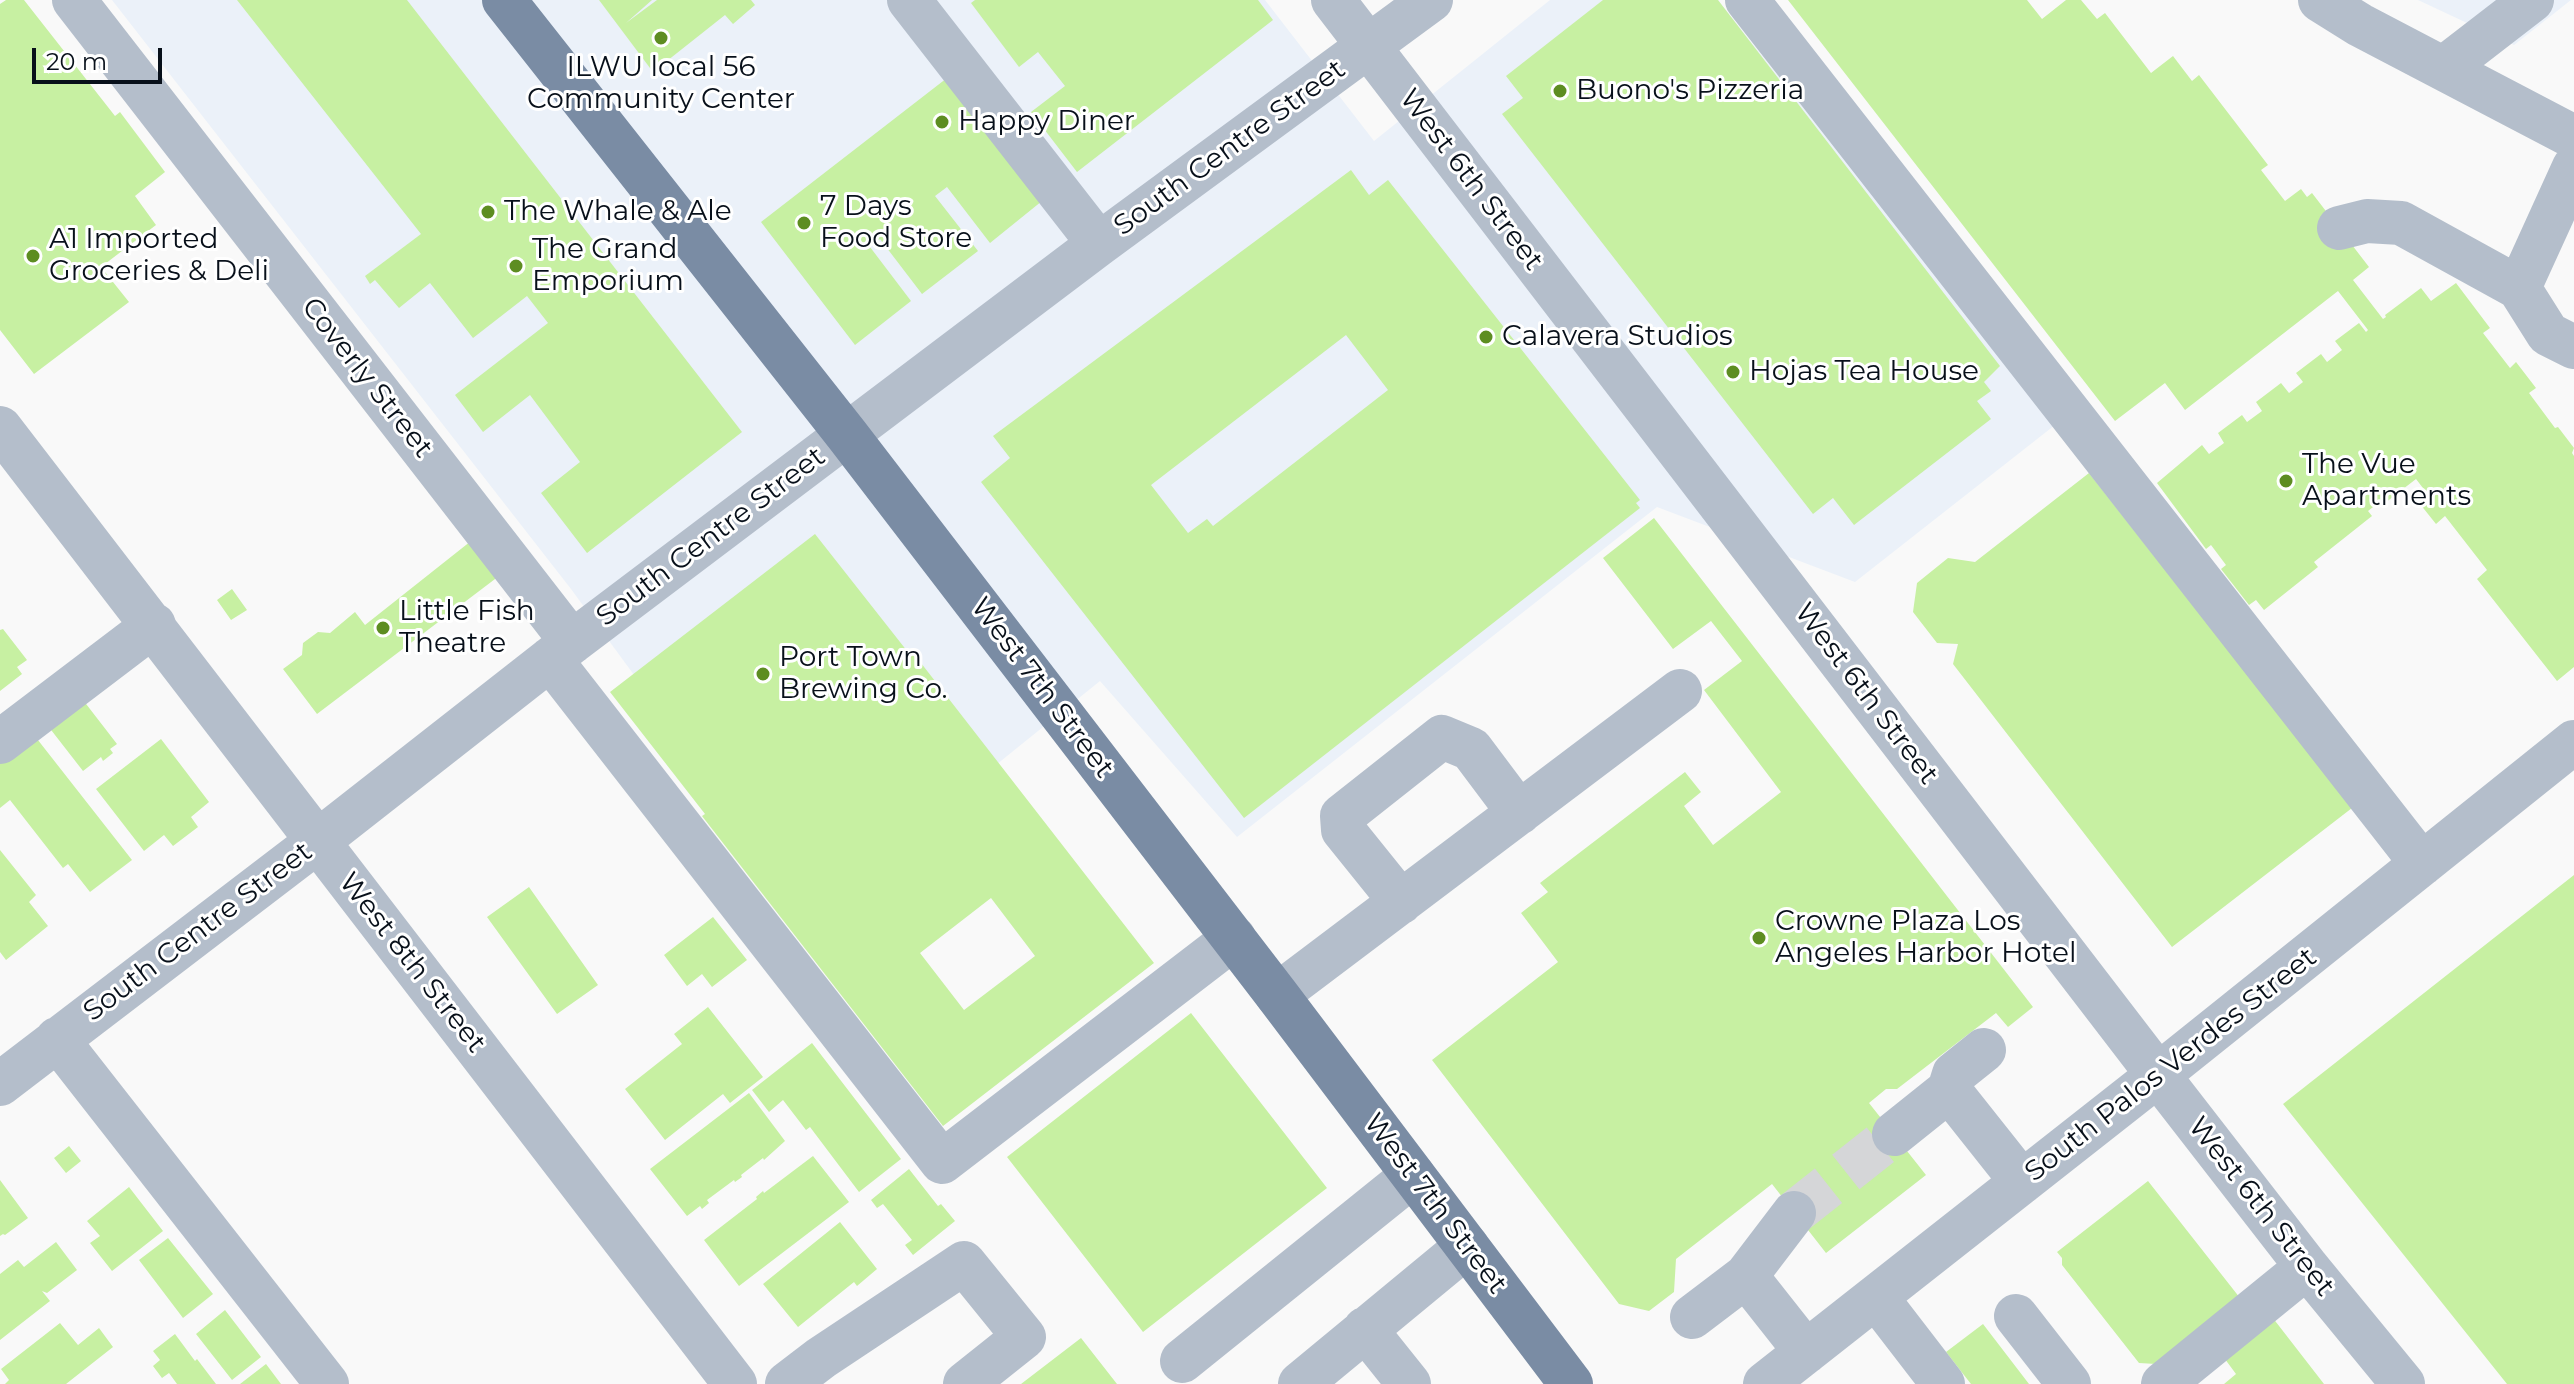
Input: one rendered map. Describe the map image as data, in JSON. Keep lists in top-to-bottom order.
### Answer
{
  "streets": {
    "main road": ["West 7th Street"],
    "street": [
      "South Centre Street",
      "West 6th Street",
      "Coverly Street",
      "West 8th Street",
      "South Palos Verdes Street"
    ]
  },
  "crossings": [
    ["South Centre Street", "West 6th Street"],
    ["South Centre Street", "Coverly Street"],
    ["South Centre Street", "West 7th Street"],
    ["South Centre Street", "West 8th Street"],
    ["West 6th Street", "South Palos Verdes Street"],
    ["Coverly Street", "West 7th Street"]
  ],
  "places": [
    "ILWU local 56 Community Center",
    "Buono's Pizzeria",
    "Happy Diner",
    "The Whale & Ale",
    "7 Days Food Store",
    "A1 Imported Groceries & Deli",
    "The Grand Emporium",
    "Calavera Studios",
    "Hojas Tea House",
    "The Vue Apartments",
    "Little Fish Theatre",
    "Port Town Brewing Co.",
    "Crowne Plaza Los Angeles Harbor Hotel"
  ],
  "scale_bar": "20 m"
}
